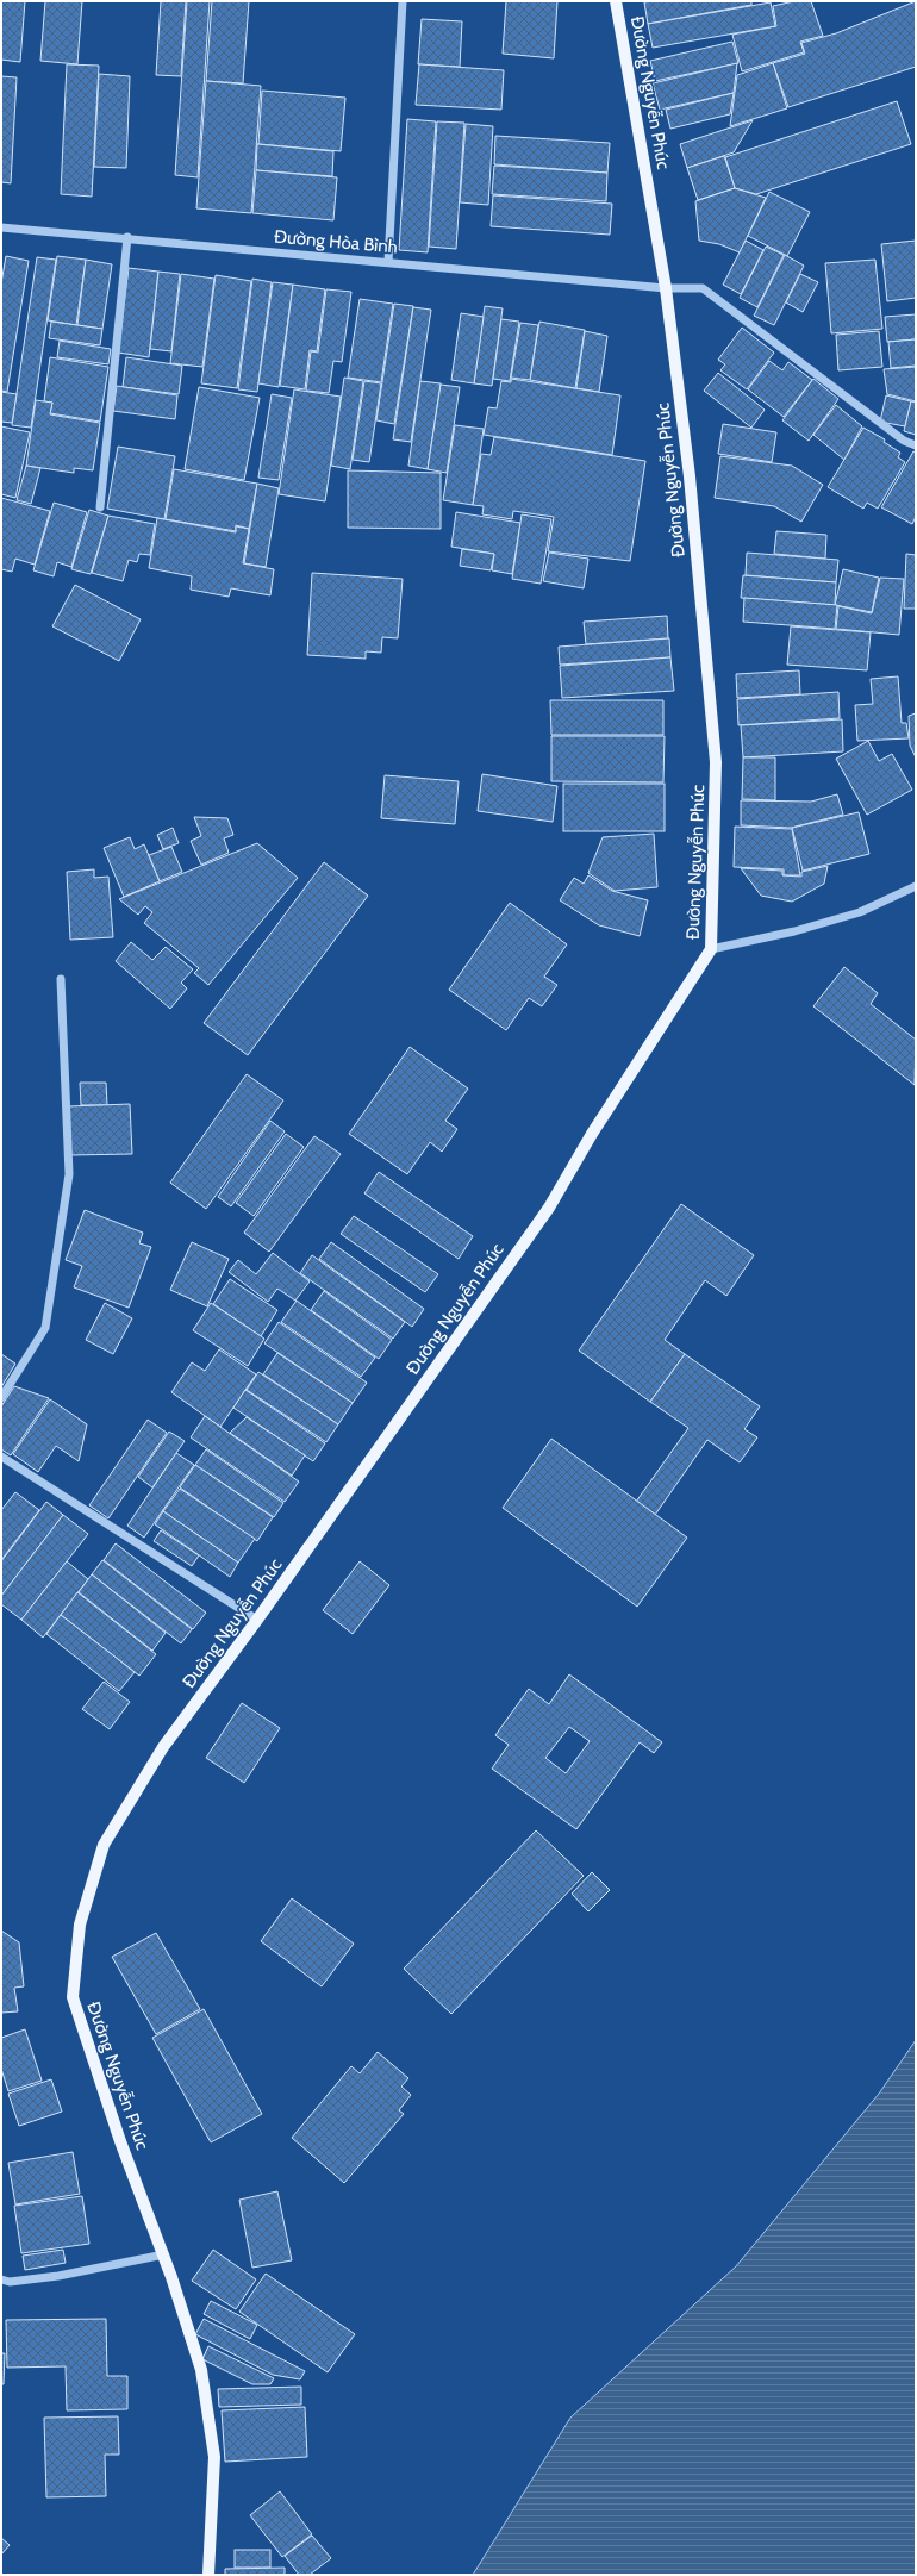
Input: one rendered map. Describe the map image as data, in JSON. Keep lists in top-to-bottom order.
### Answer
{
  "streets": {
    "main road": ["Đường Nguyễn Phúc"],
    "street": ["Đường Hòa Bình"]
  },
  "crossings": [
    ["Đường Nguyễn Phúc", "Đường Hòa Bình"]
  ]
}
